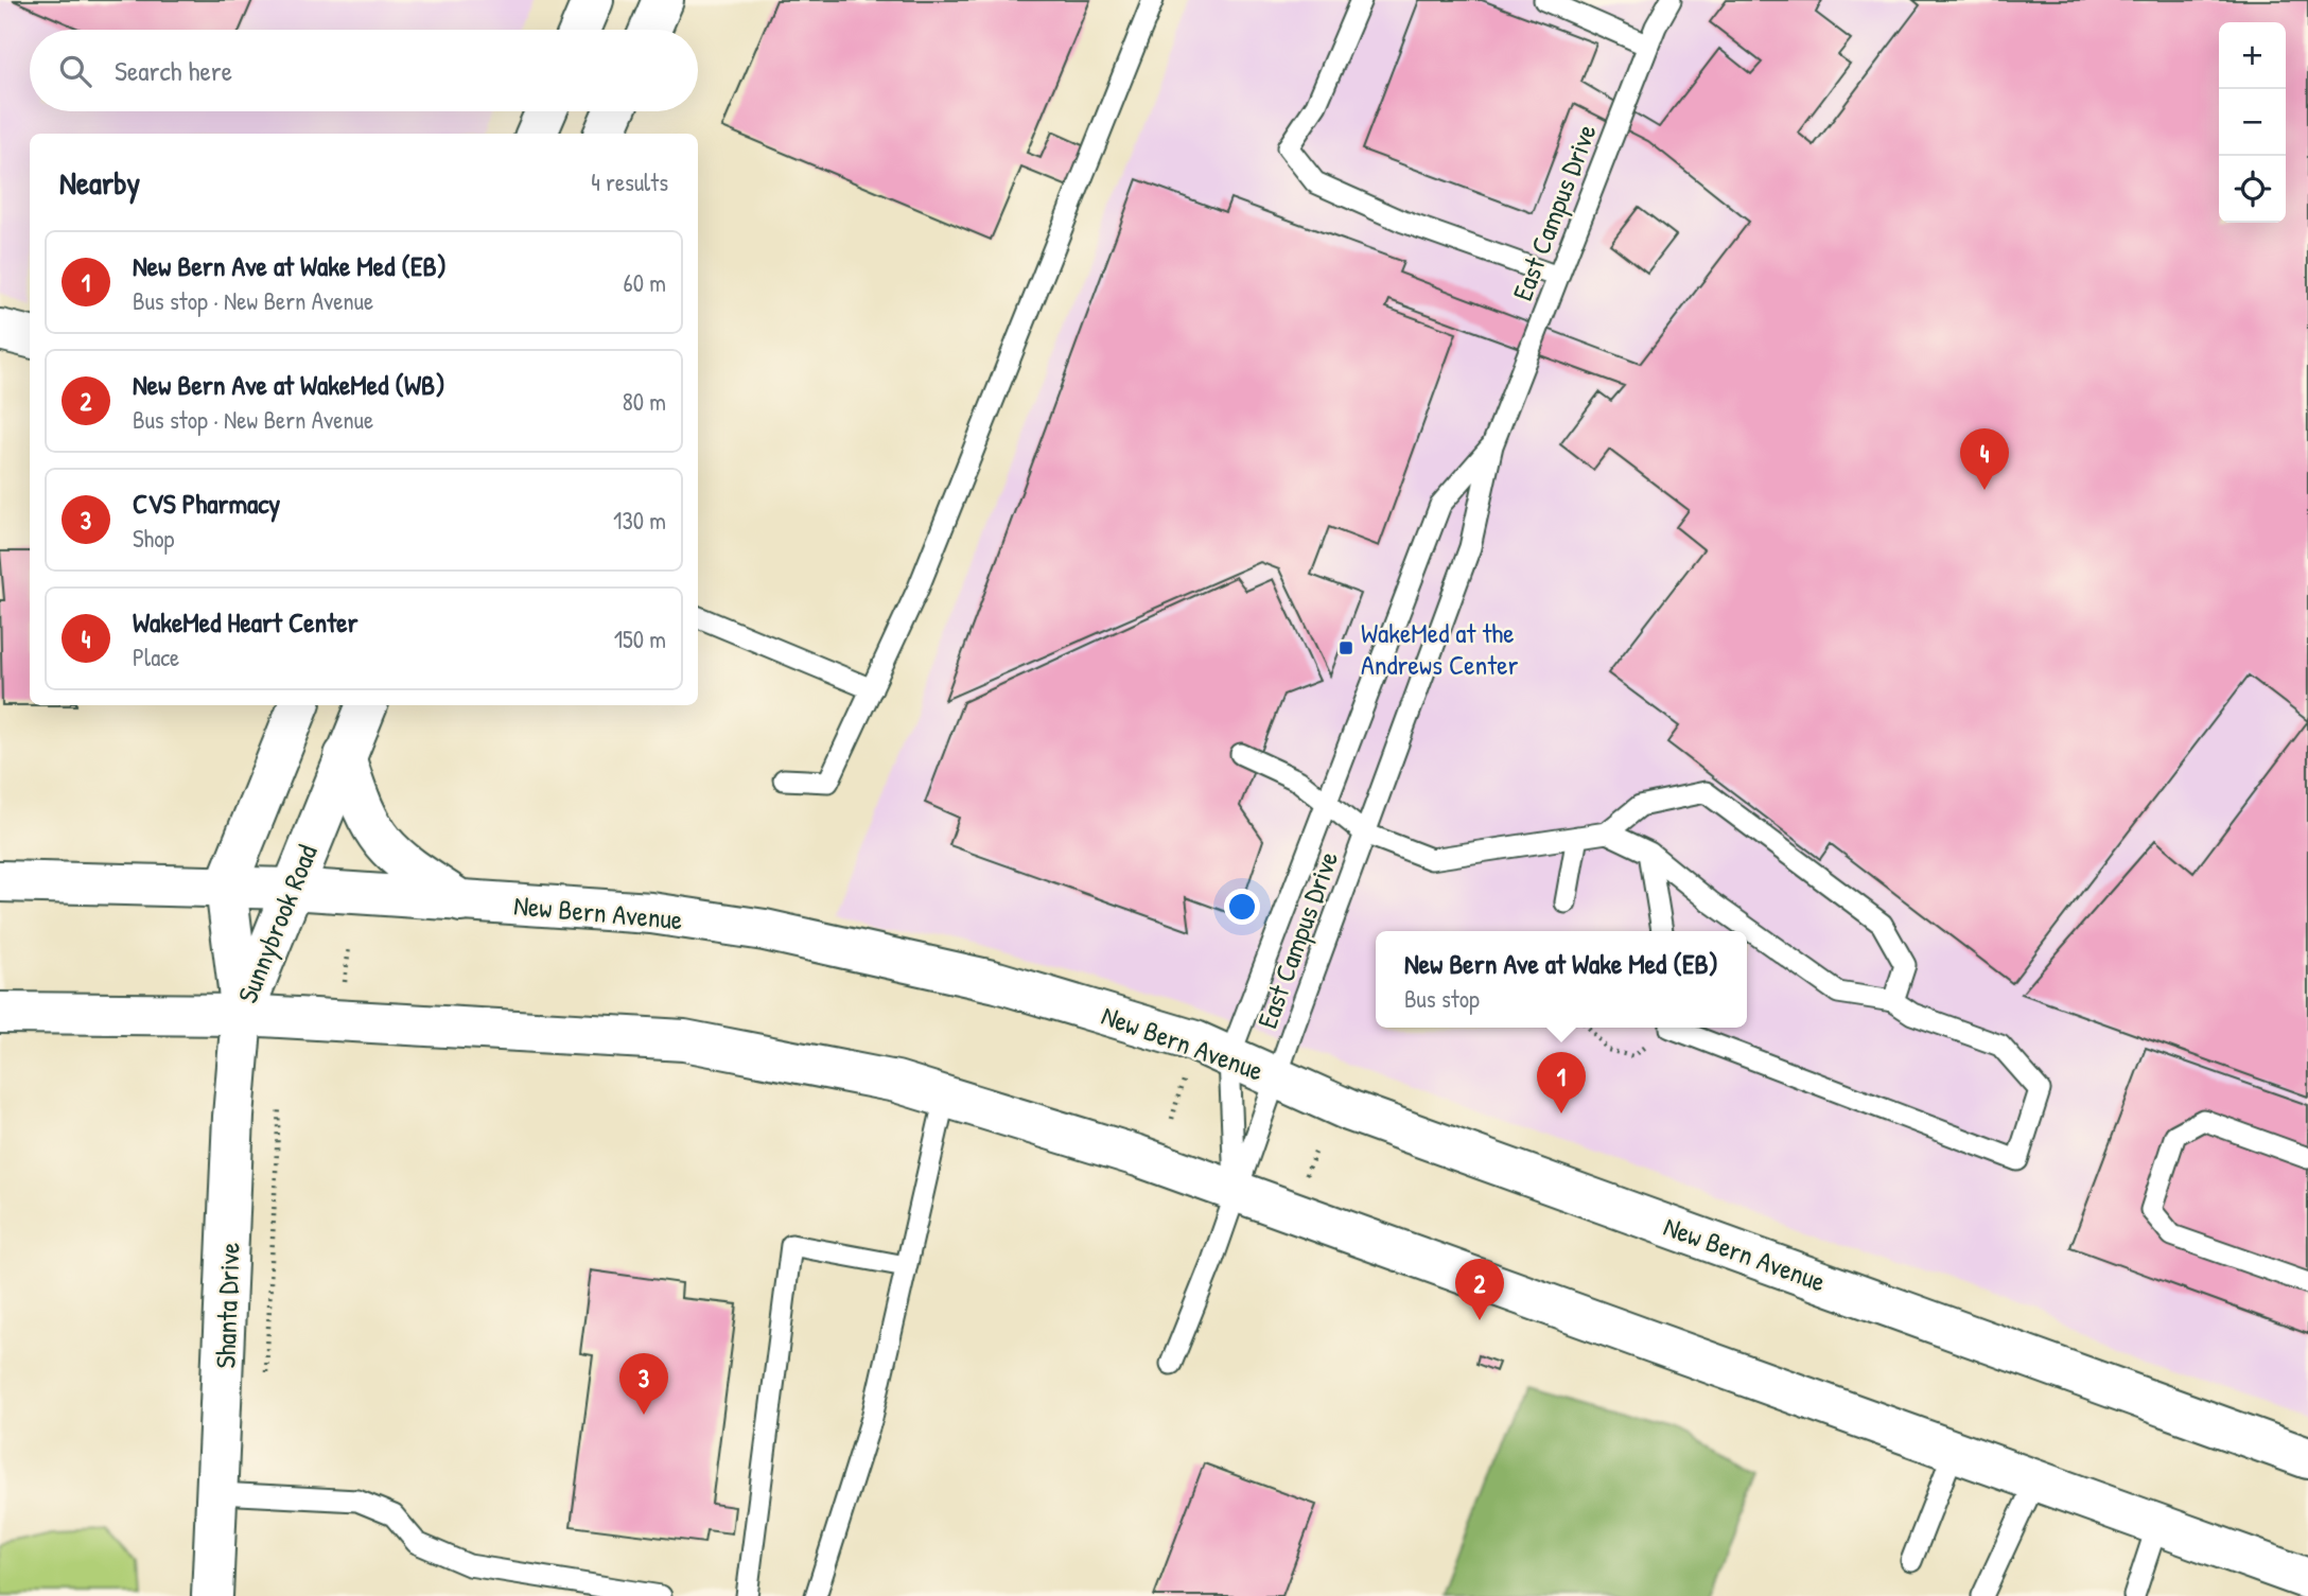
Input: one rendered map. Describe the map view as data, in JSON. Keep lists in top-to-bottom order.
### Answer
{
  "streets": {
    "main road": ["New Bern Avenue", "Sunnybrook Road", "Shanta Drive"],
    "lane": ["East Campus Drive"]
  },
  "crossings": [
    ["East Campus Drive", "New Bern Avenue"],
    ["New Bern Avenue", "Sunnybrook Road"],
    ["Sunnybrook Road", "Shanta Drive"]
  ],
  "places": {
    "transit": ["WakeMed at the Andrews Center"]
  },
  "page": {
    "map_buttons": ["+", "−"],
    "search": "Search here",
    "heading": ["Nearby", "4 results"],
    "list": [
      {
        "mark": "1",
        "name": "New Bern Ave at Wake Med (EB)",
        "note": "Bus stop · New Bern Avenue",
        "value": "60 m"
      },
      {
        "mark": "2",
        "name": "New Bern Ave at WakeMed (WB)",
        "note": "Bus stop · New Bern Avenue",
        "value": "80 m"
      },
      {
        "mark": "3",
        "name": "CVS Pharmacy",
        "note": "Shop",
        "value": "130 m"
      },
      {
        "mark": "4",
        "name": "WakeMed Heart Center",
        "note": "Place",
        "value": "150 m"
      }
    ],
    "pins": [
      "4",
      "1",
      "2",
      "3"
    ],
    "popup": ["New Bern Ave at Wake Med (EB)", "Bus stop"]
  }
}
